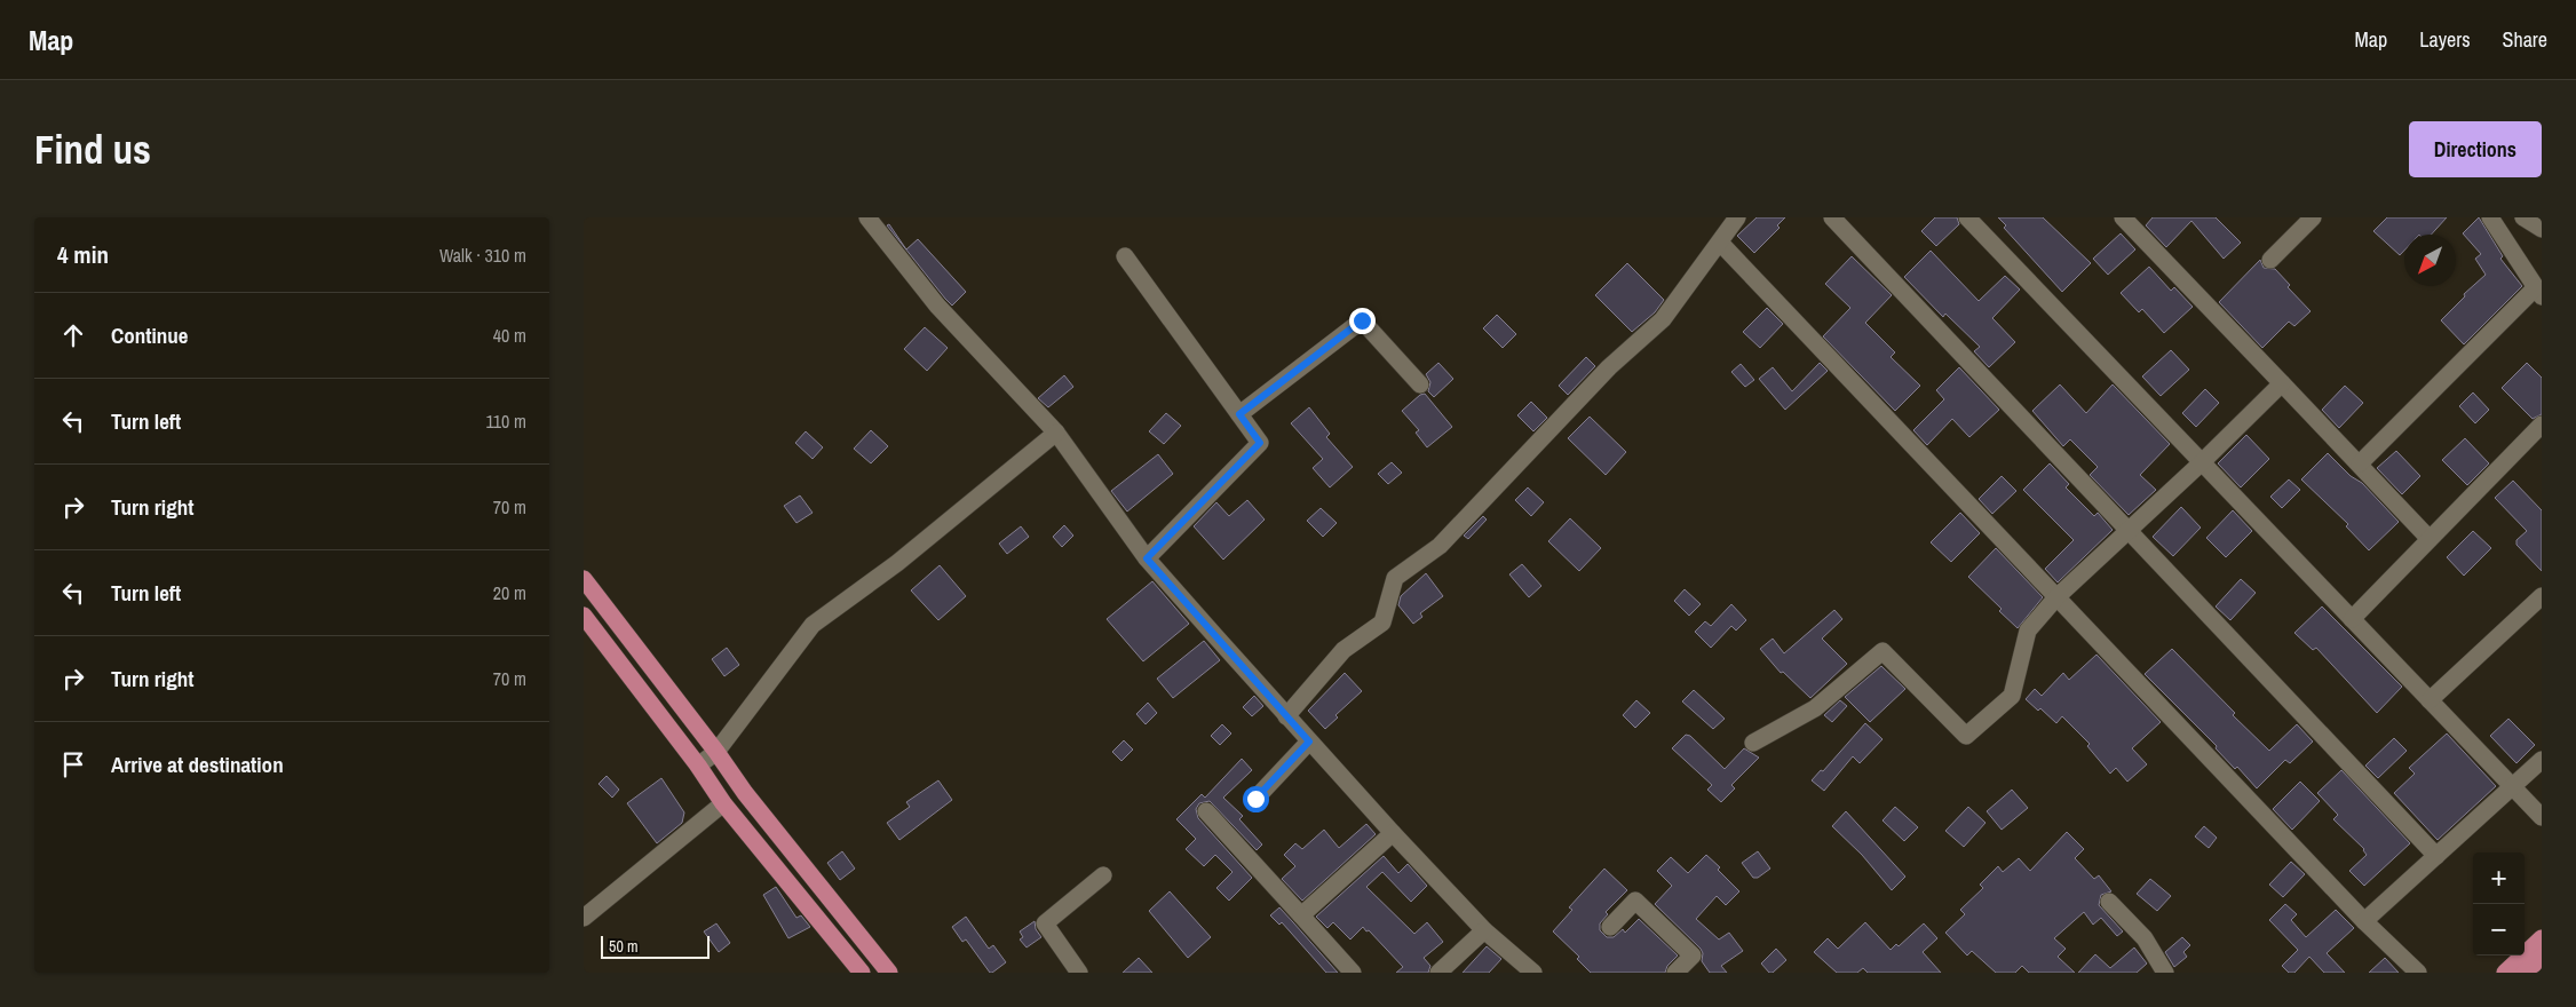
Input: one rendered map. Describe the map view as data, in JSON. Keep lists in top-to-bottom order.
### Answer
{
  "scale_bar": "50 m",
  "north": "bottom left",
  "page": {
    "header": "Map",
    "nav": ["Map", "Layers", "Share"],
    "buttons": "Directions",
    "title": "Find us",
    "heading": ["4 min", "Walk · 310 m"],
    "list": [
      ["Continue", "40 m"],
      ["Turn left", "110 m"],
      ["Turn right", "70 m"],
      ["Turn left", "20 m"],
      ["Turn right", "70 m"],
      "Arrive at destination"
    ],
    "map_buttons": ["+", "−"],
    "scale": "50 m"
  }
}
